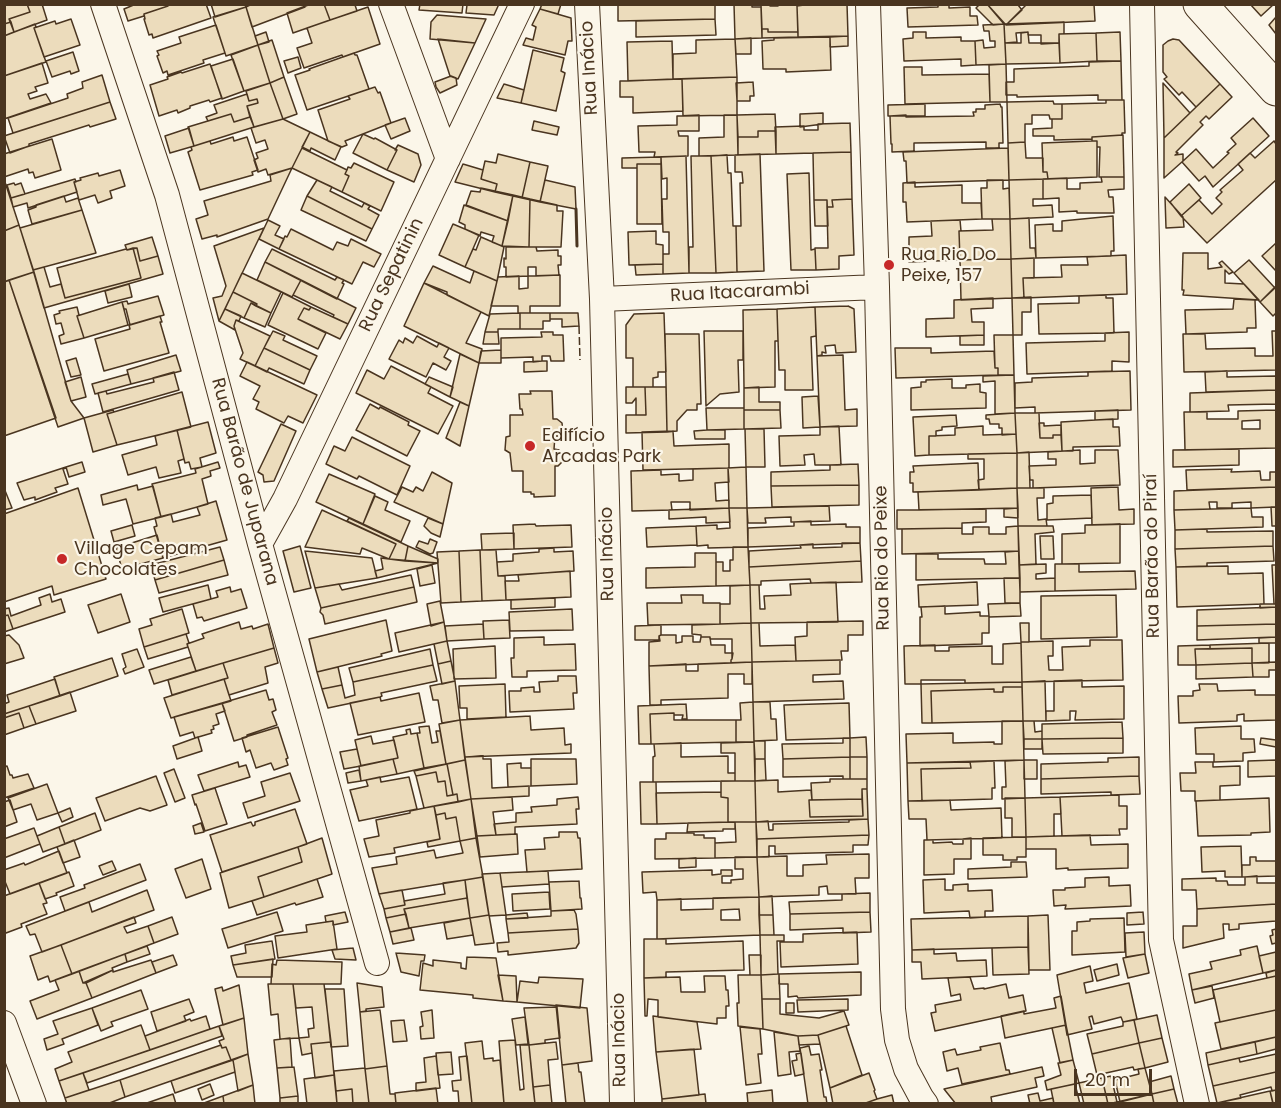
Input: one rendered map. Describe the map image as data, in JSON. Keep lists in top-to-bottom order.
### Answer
{
  "streets": {
    "street": [
      "Rua Inácio",
      "Rua Sepatinin",
      "Rua Itacarambi",
      "Rua Barão de Juparana",
      "Rua Barão do Piraí",
      "Rua Rio do Peixe"
    ]
  },
  "crossings": [
    ["Rua Inácio", "Rua Itacarambi"],
    ["Rua Sepatinin", "Rua Barão de Juparana"],
    ["Rua Itacarambi", "Rua Rio do Peixe"]
  ],
  "places": ["Rua Rio Do Peixe, 157", "Edifício Arcadas Park", "Village Cepam Chocolates"],
  "scale_bar": "20 m"
}
